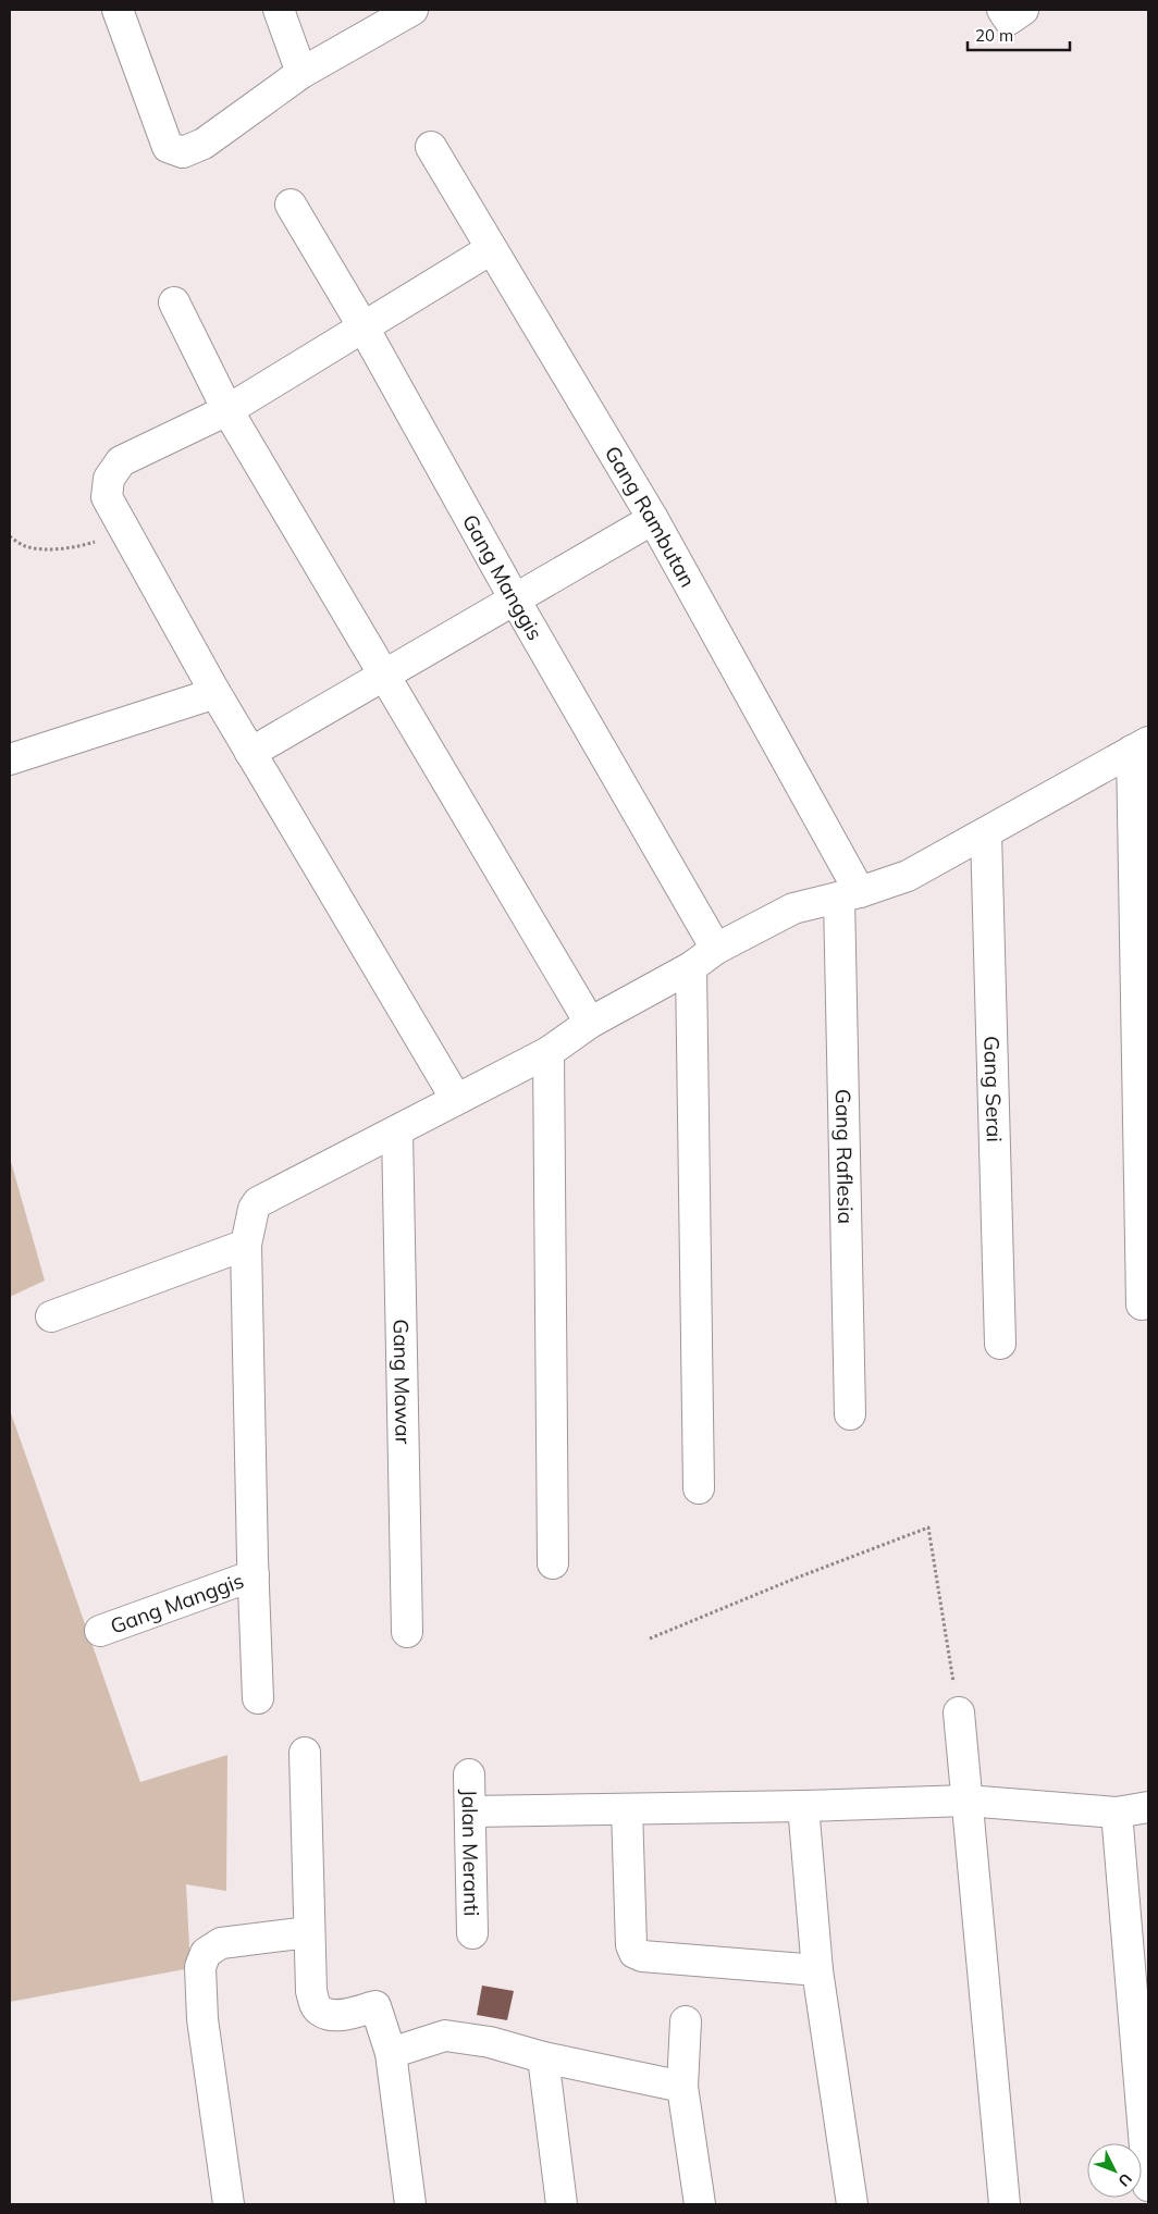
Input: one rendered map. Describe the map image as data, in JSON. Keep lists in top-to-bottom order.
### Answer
{
  "streets": {
    "street": [
      "Gang Rambutan",
      "Gang Manggis",
      "Gang Serai",
      "Gang Raflesia",
      "Gang Mawar",
      "Jalan Meranti"
    ]
  },
  "crossings": [
    ["Gang Rambutan", "Gang Raflesia"]
  ],
  "scale_bar": "20 m",
  "north": "bottom right"
}
